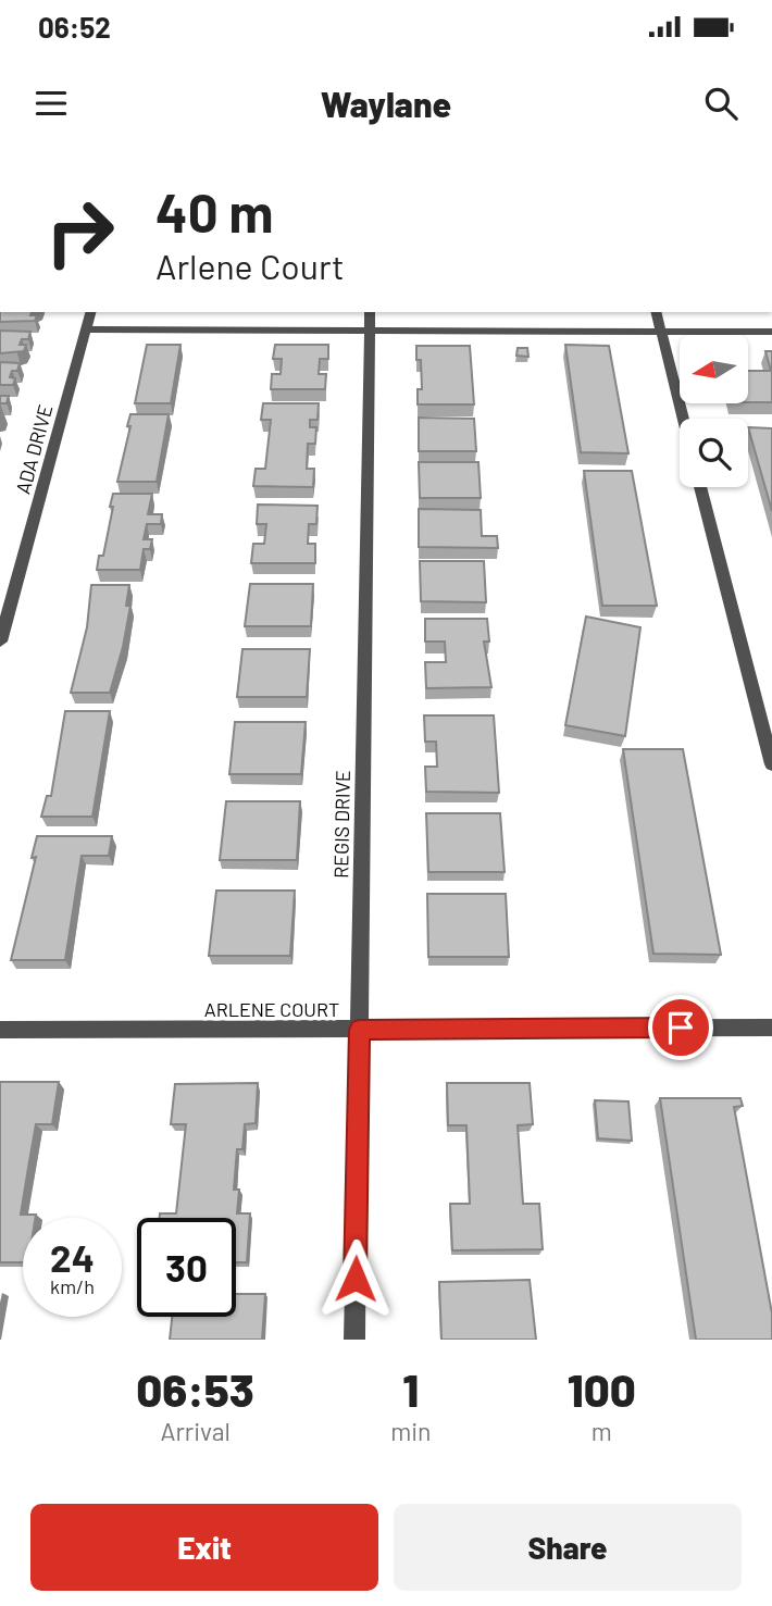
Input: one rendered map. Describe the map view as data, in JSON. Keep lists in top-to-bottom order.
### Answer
{
  "streets": {
    "street": ["ADA DRIVE", "REGIS DRIVE", "ARLENE COURT"]
  },
  "crossings": [
    ["REGIS DRIVE", "ARLENE COURT"]
  ],
  "north": "left",
  "page": {
    "status": "06:52",
    "header": "Waylane",
    "turn": ["40 m", "Arlene Court"],
    "speed": "24 km/h",
    "limit": "30",
    "eta": [
      "06:53",
      "Arrival",
      "1",
      "min",
      "100",
      "m"
    ],
    "buttons": ["Exit", "Share"]
  }
}
